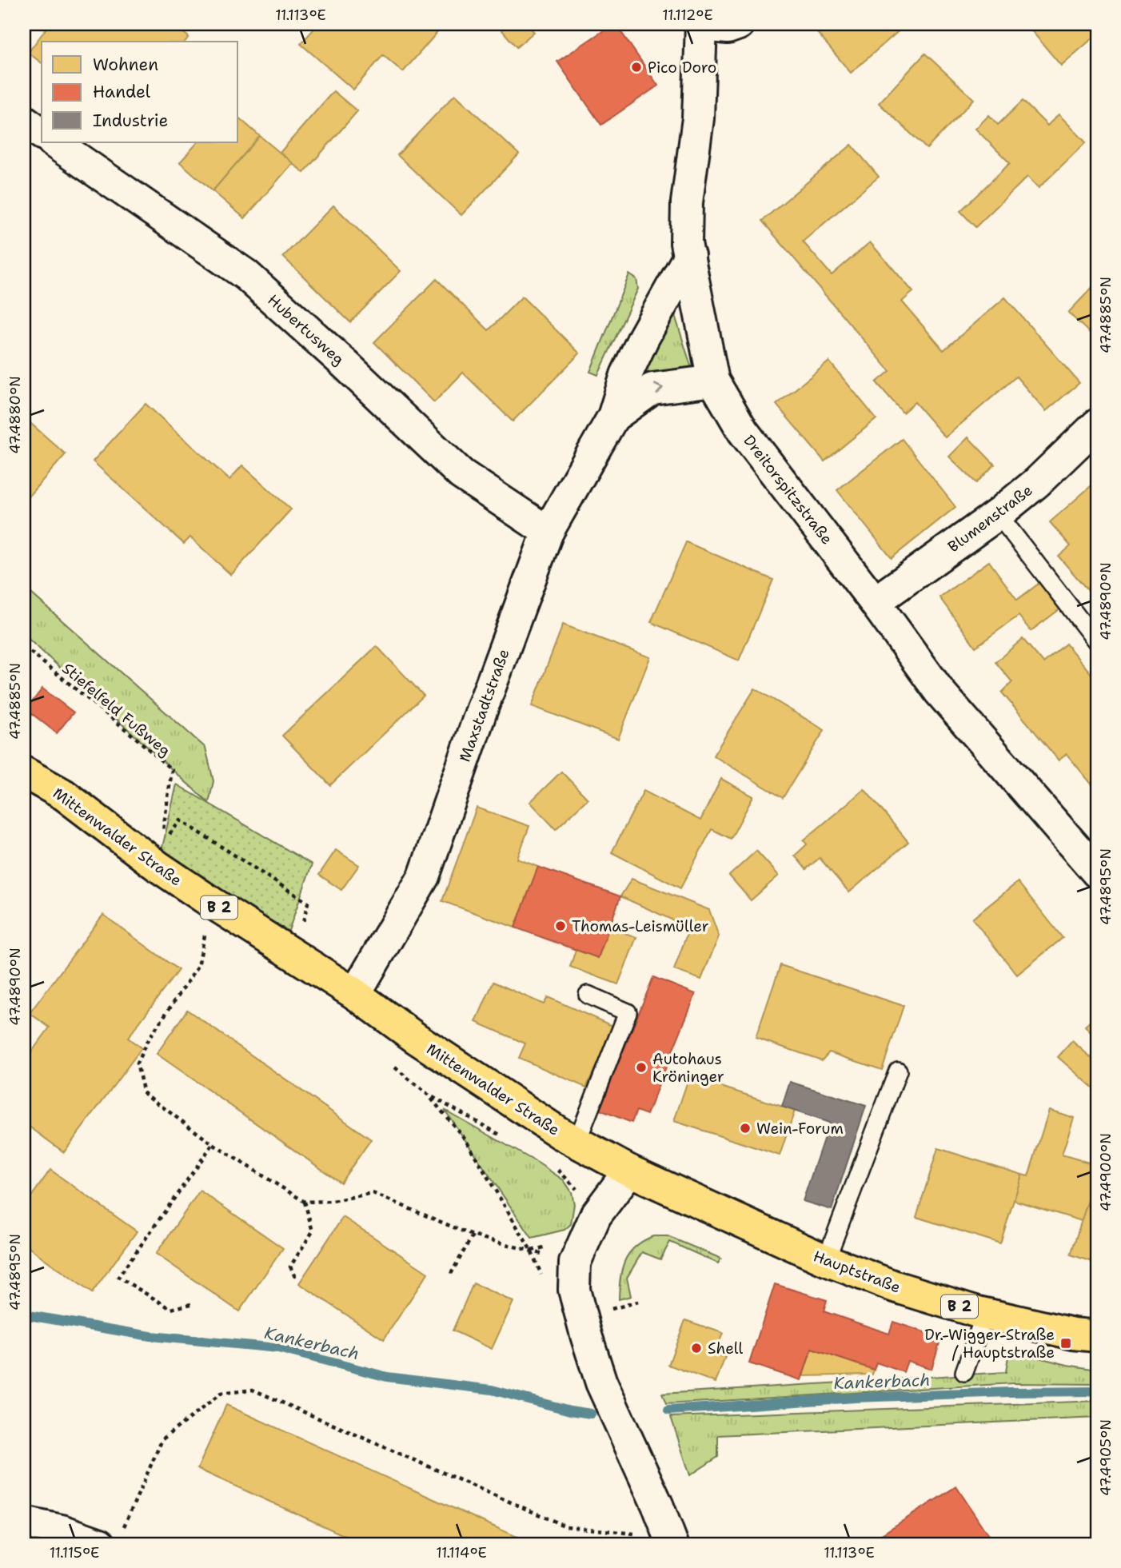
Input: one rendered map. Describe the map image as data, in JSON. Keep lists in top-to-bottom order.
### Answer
{
  "streets": {
    "main road": ["Mittenwalder Straße", "B 2", "Hauptstraße"],
    "street": [
      "Hubertusweg",
      "Dreitorspitzstraße",
      "Blumenstraße",
      "Maxstadtstraße"
    ],
    "path": ["Stiefelfeld Fußweg"]
  },
  "crossings": [
    ["Hubertusweg", "Maxstadtstraße"],
    ["Dreitorspitzstraße", "Blumenstraße"],
    ["Dreitorspitzstraße", "Maxstadtstraße"],
    ["Maxstadtstraße", "Mittenwalder Straße"],
    ["Stiefelfeld Fußweg", "Mittenwalder Straße"],
    ["Mittenwalder Straße", "Hauptstraße"]
  ],
  "water": ["Kankerbach"],
  "places": {
    "other": [
      "Pico Doro",
      "Thomas-Leismüller",
      "Autohaus Kröninger",
      "Wein-Forum",
      "Shell"
    ],
    "transit": ["Dr.-Wigger-Straße / Hauptstraße"]
  },
  "legend": ["Wohnen", "Handel", "Industrie"],
  "coordinates": [
    "11.113°E",
    "11.112°E",
    "47.4885°N",
    "47.4880°N",
    "47.4890°N",
    "47.4895°N",
    "47.4900°N",
    "47.4905°N",
    "11.115°E",
    "11.114°E"
  ]
}
